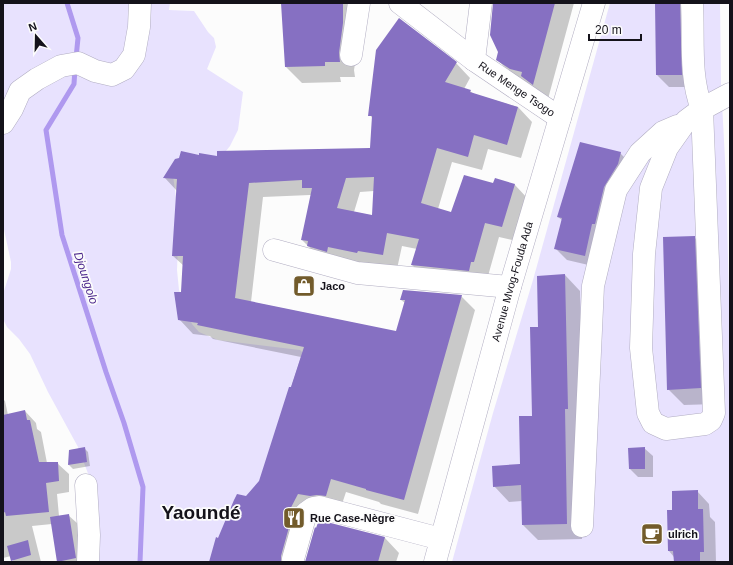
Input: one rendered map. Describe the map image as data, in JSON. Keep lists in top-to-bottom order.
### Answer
{
  "streets": {
    "main road": ["Rue Menge Tsogo", "Avenue Mvog-Fouda Ada"]
  },
  "crossings": [
    ["Rue Menge Tsogo", "Avenue Mvog-Fouda Ada"]
  ],
  "districts": ["Yaoundé"],
  "water": ["Djoungolo"],
  "places": {
    "shop": ["Jaco"],
    "restaurant": ["Rue Case-Nègre"],
    "cafe": ["ulrich"]
  },
  "scale_bar": "20 m",
  "north": "top"
}
